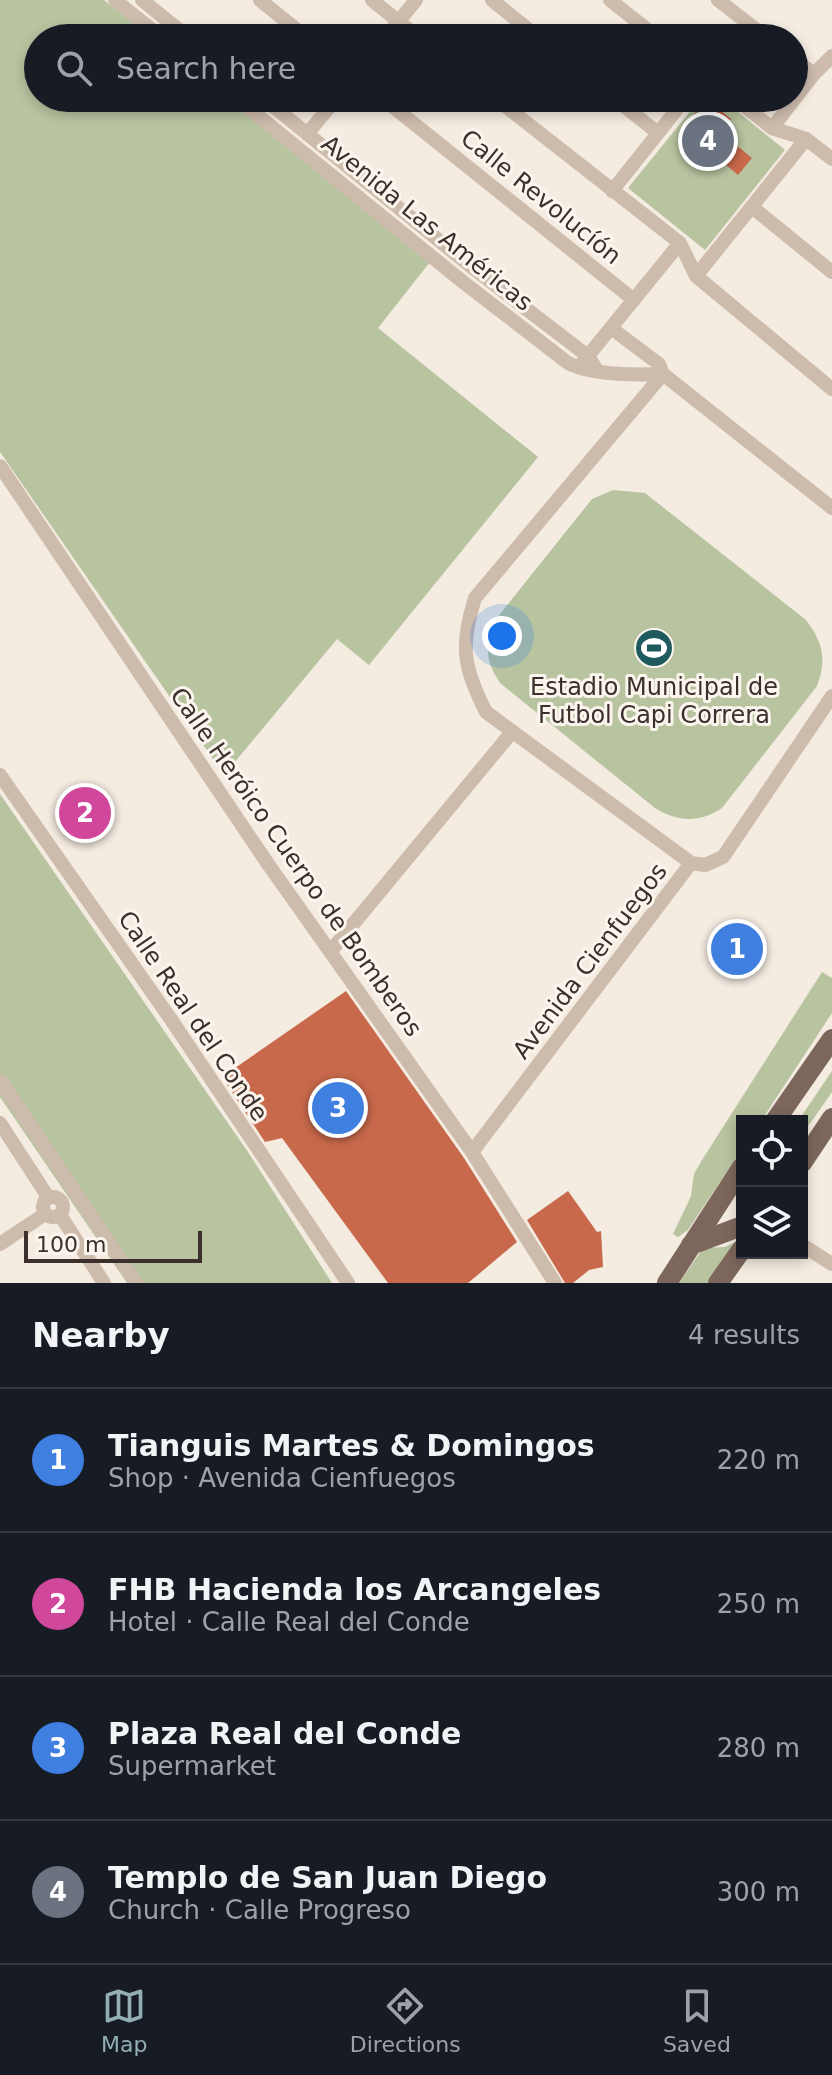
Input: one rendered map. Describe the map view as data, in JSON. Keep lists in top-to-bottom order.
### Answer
{
  "streets": {
    "street": [
      "Calle Revolucíón",
      "Avenida Las Américas",
      "Calle Heróico Cuerpo de Bomberos",
      "Avenida Cienfuegos",
      "Calle Real del Conde"
    ]
  },
  "crossings": [
    ["Calle Heróico Cuerpo de Bomberos", "Avenida Cienfuegos"]
  ],
  "places": {
    "sports": ["Estadio Municipal de Futbol Capi Correra"]
  },
  "scale_bar": "100 m",
  "page": {
    "search": "Search here",
    "pins": [
      "4",
      "2",
      "1",
      "3"
    ],
    "scale": "100 m",
    "heading": ["Nearby", "4 results"],
    "list": [
      {
        "mark": "1",
        "name": "Tianguis Martes & Domingos",
        "note": "Shop · Avenida Cienfuegos",
        "value": "220 m"
      },
      {
        "mark": "2",
        "name": "FHB Hacienda los Arcangeles",
        "note": "Hotel · Calle Real del Conde",
        "value": "250 m"
      },
      {
        "mark": "3",
        "name": "Plaza Real del Conde",
        "note": "Supermarket",
        "value": "280 m"
      },
      {
        "mark": "4",
        "name": "Templo de San Juan Diego",
        "note": "Church · Calle Progreso",
        "value": "300 m"
      }
    ],
    "nav": ["Map", "Directions", "Saved"]
  }
}
